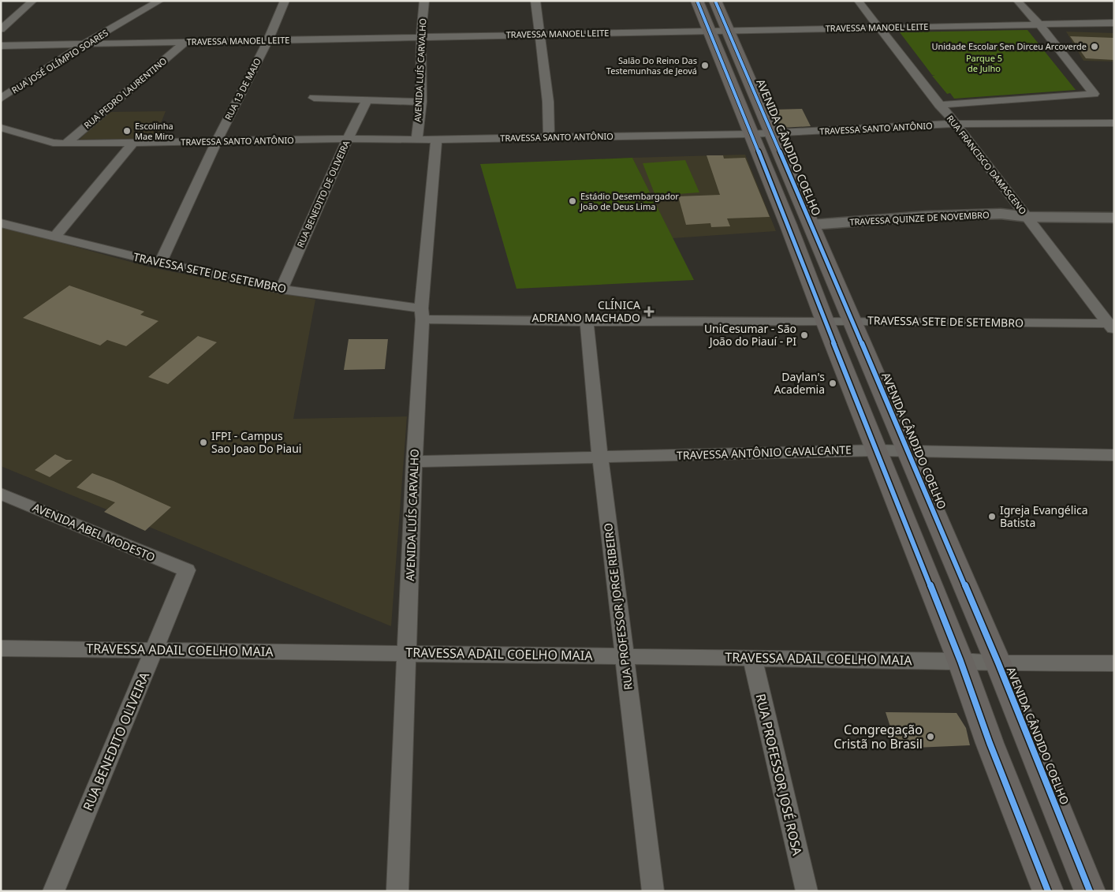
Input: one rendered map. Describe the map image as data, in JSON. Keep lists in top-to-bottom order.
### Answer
{
  "streets": {
    "main road": ["AVENIDA CÂNDIDO COELHO"],
    "street": [
      "TRAVESSA MANOEL LEITE",
      "RUA JOSÉ OLÍMPIO SOARES",
      "AVENIDA LUÍS CARVALHO",
      "RUA 13 DE MAIO",
      "RUA PEDRO LAURENTINO",
      "TRAVESSA SANTO ANTÔNIO",
      "RUA FRANCISCO DAMASCENO",
      "RUA BENEDITO DE OLIVEIRA",
      "TRAVESSA QUINZE DE NOVEMBRO",
      "TRAVESSA SETE DE SETEMBRO",
      "TRAVESSA ANTÔNIO CAVALCANTE",
      "AVENIDA ABEL MODESTO",
      "RUA PROFESSOR JORGE RIBEIRO",
      "TRAVESSA ADAIL COELHO MAIA",
      "RUA BENEDITO OLIVEIRA",
      "RUA PROFESSOR JOSÉ ROSA"
    ]
  },
  "crossings": [
    ["TRAVESSA MANOEL LEITE", "RUA JOSÉ OLÍMPIO SOARES"],
    ["TRAVESSA MANOEL LEITE", "AVENIDA LUÍS CARVALHO"],
    ["TRAVESSA MANOEL LEITE", "RUA 13 DE MAIO"],
    ["TRAVESSA MANOEL LEITE", "RUA PEDRO LAURENTINO"],
    ["TRAVESSA MANOEL LEITE", "AVENIDA CÂNDIDO COELHO"],
    ["TRAVESSA MANOEL LEITE", "RUA FRANCISCO DAMASCENO"],
    ["AVENIDA LUÍS CARVALHO", "TRAVESSA SANTO ANTÔNIO"],
    ["AVENIDA LUÍS CARVALHO", "TRAVESSA SETE DE SETEMBRO"],
    ["AVENIDA LUÍS CARVALHO", "TRAVESSA ANTÔNIO CAVALCANTE"],
    ["AVENIDA LUÍS CARVALHO", "TRAVESSA ADAIL COELHO MAIA"],
    ["RUA 13 DE MAIO", "TRAVESSA SANTO ANTÔNIO"],
    ["RUA 13 DE MAIO", "TRAVESSA SETE DE SETEMBRO"],
    ["RUA PEDRO LAURENTINO", "TRAVESSA SANTO ANTÔNIO"],
    ["TRAVESSA SANTO ANTÔNIO", "AVENIDA CÂNDIDO COELHO"],
    ["TRAVESSA SANTO ANTÔNIO", "RUA FRANCISCO DAMASCENO"],
    ["TRAVESSA SANTO ANTÔNIO", "RUA BENEDITO DE OLIVEIRA"],
    ["AVENIDA CÂNDIDO COELHO", "TRAVESSA QUINZE DE NOVEMBRO"],
    ["AVENIDA CÂNDIDO COELHO", "TRAVESSA SETE DE SETEMBRO"],
    ["AVENIDA CÂNDIDO COELHO", "TRAVESSA ANTÔNIO CAVALCANTE"],
    ["AVENIDA CÂNDIDO COELHO", "TRAVESSA ADAIL COELHO MAIA"],
    ["RUA FRANCISCO DAMASCENO", "TRAVESSA QUINZE DE NOVEMBRO"],
    ["RUA FRANCISCO DAMASCENO", "TRAVESSA SETE DE SETEMBRO"],
    ["RUA BENEDITO DE OLIVEIRA", "TRAVESSA SETE DE SETEMBRO"],
    ["TRAVESSA SETE DE SETEMBRO", "RUA PROFESSOR JORGE RIBEIRO"],
    ["TRAVESSA ANTÔNIO CAVALCANTE", "RUA PROFESSOR JORGE RIBEIRO"],
    ["AVENIDA ABEL MODESTO", "RUA BENEDITO OLIVEIRA"],
    ["RUA PROFESSOR JORGE RIBEIRO", "TRAVESSA ADAIL COELHO MAIA"],
    ["TRAVESSA ADAIL COELHO MAIA", "RUA BENEDITO OLIVEIRA"],
    ["TRAVESSA ADAIL COELHO MAIA", "RUA PROFESSOR JOSÉ ROSA"]
  ],
  "parks": ["Parque 5 de Julho"],
  "places": {
    "other": [
      "Unidade Escolar Sen Dirceu Arcoverde",
      "Salão Do Reino Das Testemunhas de Jeová",
      "Escolinha Mae Miro",
      "Estádio Desembargador João de Deus Lima",
      "UniCesumar - São João do Piauí - PI",
      "Daylan's Academia",
      "IFPI - Campus Sao Joao Do Piaui",
      "Igreja Evangélica Batista",
      "Congregação Cristã no Brasil"
    ],
    "health": ["CLÍNICA ADRIANO MACHADO"]
  }
}
